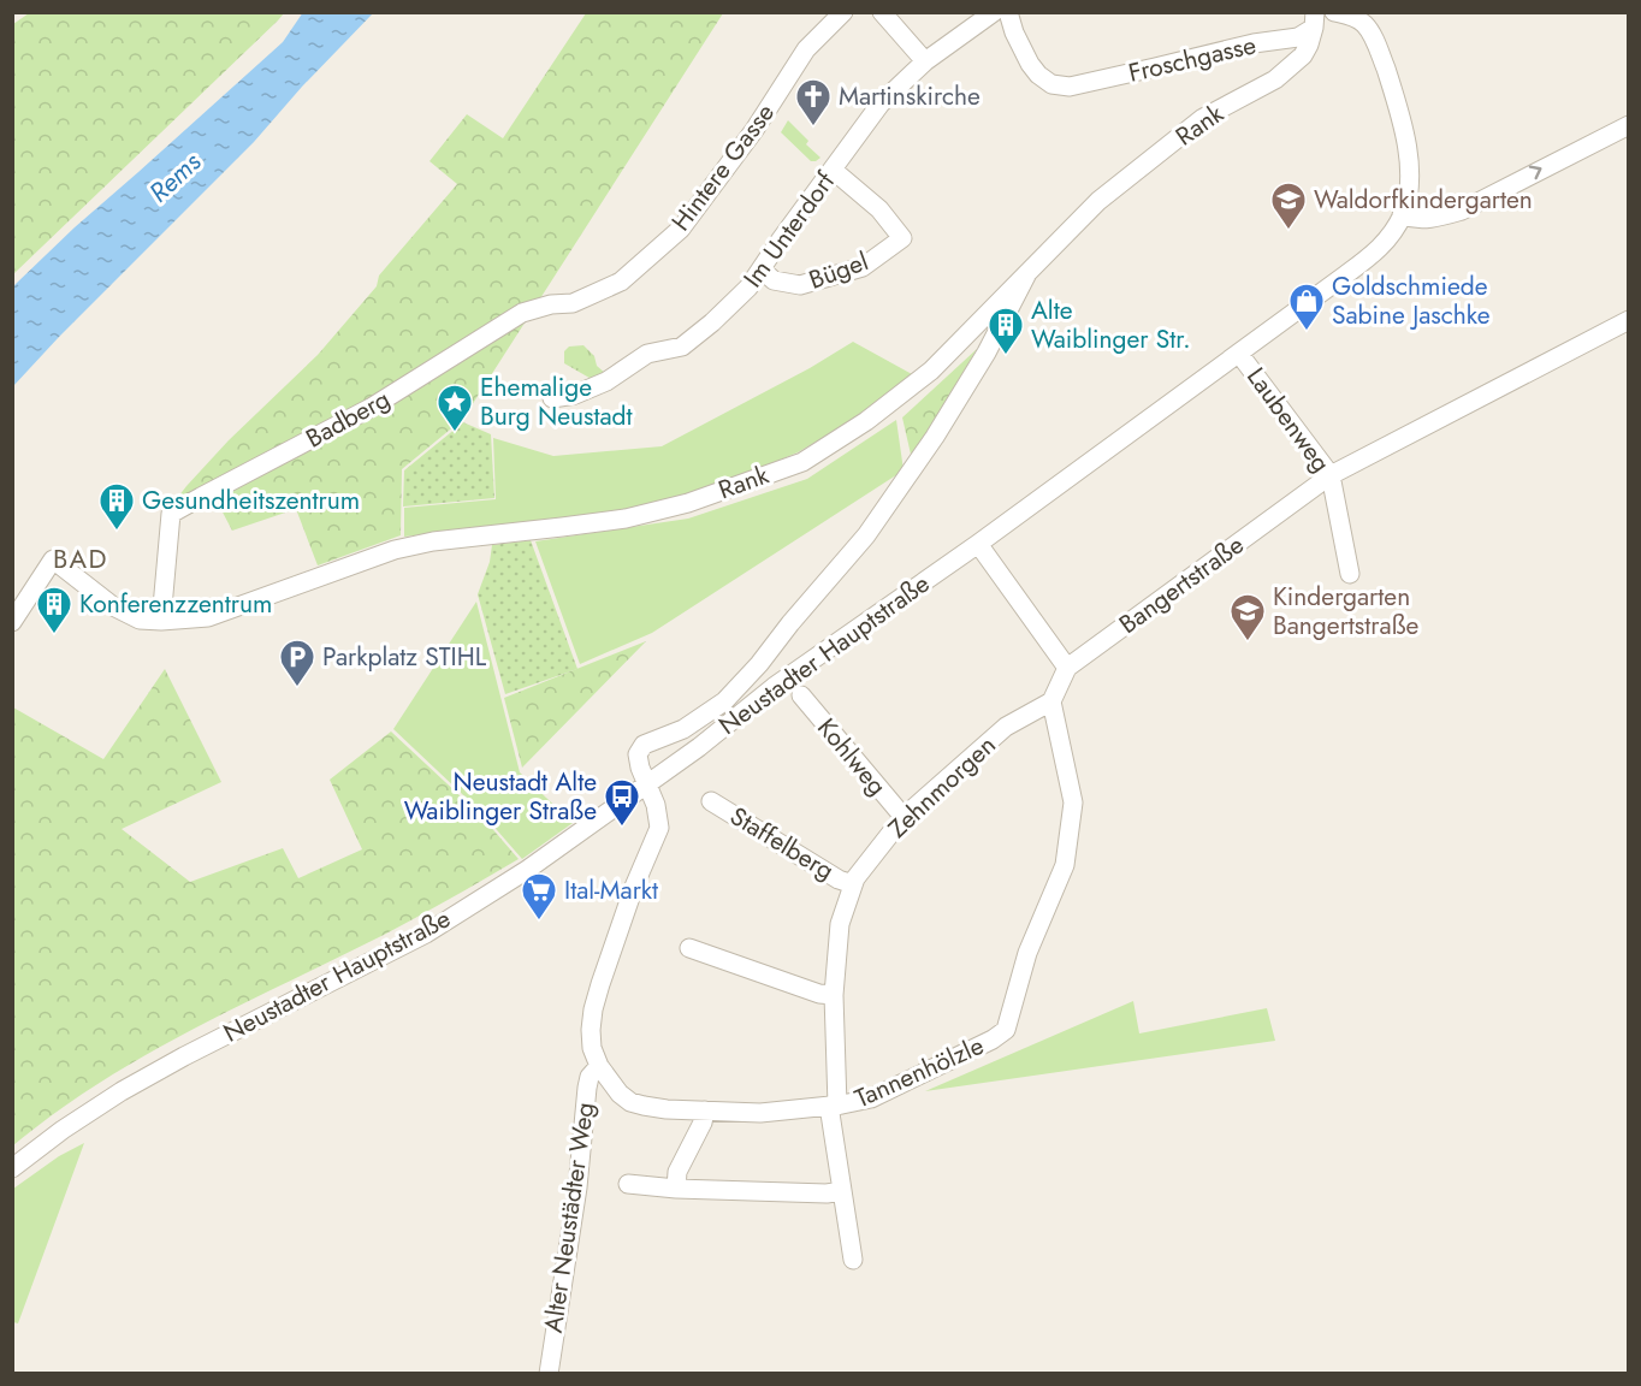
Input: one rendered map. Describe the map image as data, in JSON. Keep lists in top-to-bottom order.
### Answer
{
  "streets": {
    "street": [
      "Froschgasse",
      "Rank",
      "Hintere Gasse",
      "Im Unterdorf",
      "Bügel",
      "Badberg",
      "Laubenweg",
      "Bangertstraße",
      "Neustadter Hauptstraße",
      "Kohlweg",
      "Zehnmorgen",
      "Staffelberg",
      "Tannenhölzle",
      "Alter Neustädter Weg"
    ]
  },
  "crossings": [
    ["Froschgasse", "Rank"],
    ["Rank", "Badberg"],
    ["Hintere Gasse", "Badberg"],
    ["Im Unterdorf", "Bügel"],
    ["Laubenweg", "Bangertstraße"],
    ["Laubenweg", "Neustadter Hauptstraße"],
    ["Bangertstraße", "Zehnmorgen"],
    ["Bangertstraße", "Tannenhölzle"],
    ["Kohlweg", "Zehnmorgen"],
    ["Zehnmorgen", "Staffelberg"],
    ["Zehnmorgen", "Tannenhölzle"],
    ["Tannenhölzle", "Alter Neustädter Weg"]
  ],
  "districts": ["BAD"],
  "water": ["Rems"],
  "places": {
    "church": ["Martinskirche"],
    "school or university": ["Waldorfkindergarten", "Kindergarten Bangertstraße"],
    "shop": ["Goldschmiede Sabine Jaschke"],
    "building": ["Alte Waiblinger Str.", "Gesundheitszentrum", "Konferenzzentrum"],
    "place": ["Ehemalige Burg Neustadt"],
    "parking": ["Parkplatz STIHL"],
    "bus stop": ["Neustadt Alte Waiblinger Straße"],
    "supermarket": ["Ital-Markt"]
  }
}
